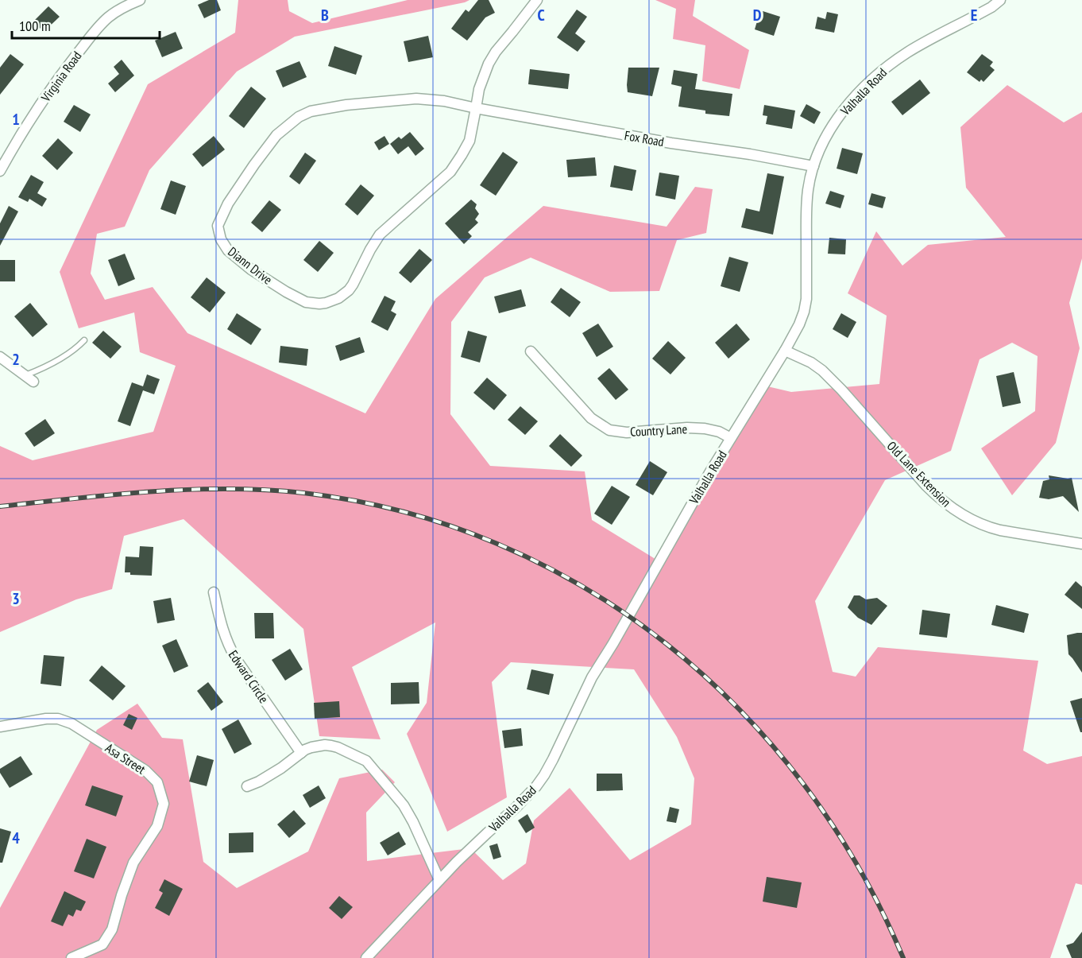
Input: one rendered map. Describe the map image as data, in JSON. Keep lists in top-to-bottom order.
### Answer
{
  "streets": {
    "street": [
      "Virginia Road",
      "Valhalla Road",
      "Fox Road",
      "Diann Drive",
      "Country Lane",
      "Old Lane Extension",
      "Edward Circle",
      "Asa Street"
    ]
  },
  "crossings": [
    ["Valhalla Road", "Fox Road"],
    ["Valhalla Road", "Country Lane"],
    ["Valhalla Road", "Old Lane Extension"],
    ["Fox Road", "Diann Drive"]
  ],
  "scale_bar": "100 m",
  "grid": {
    "columns": [
      "B",
      "C",
      "D",
      "E"
    ],
    "rows": [
      "1",
      "2",
      "3",
      "4"
    ]
  }
}
